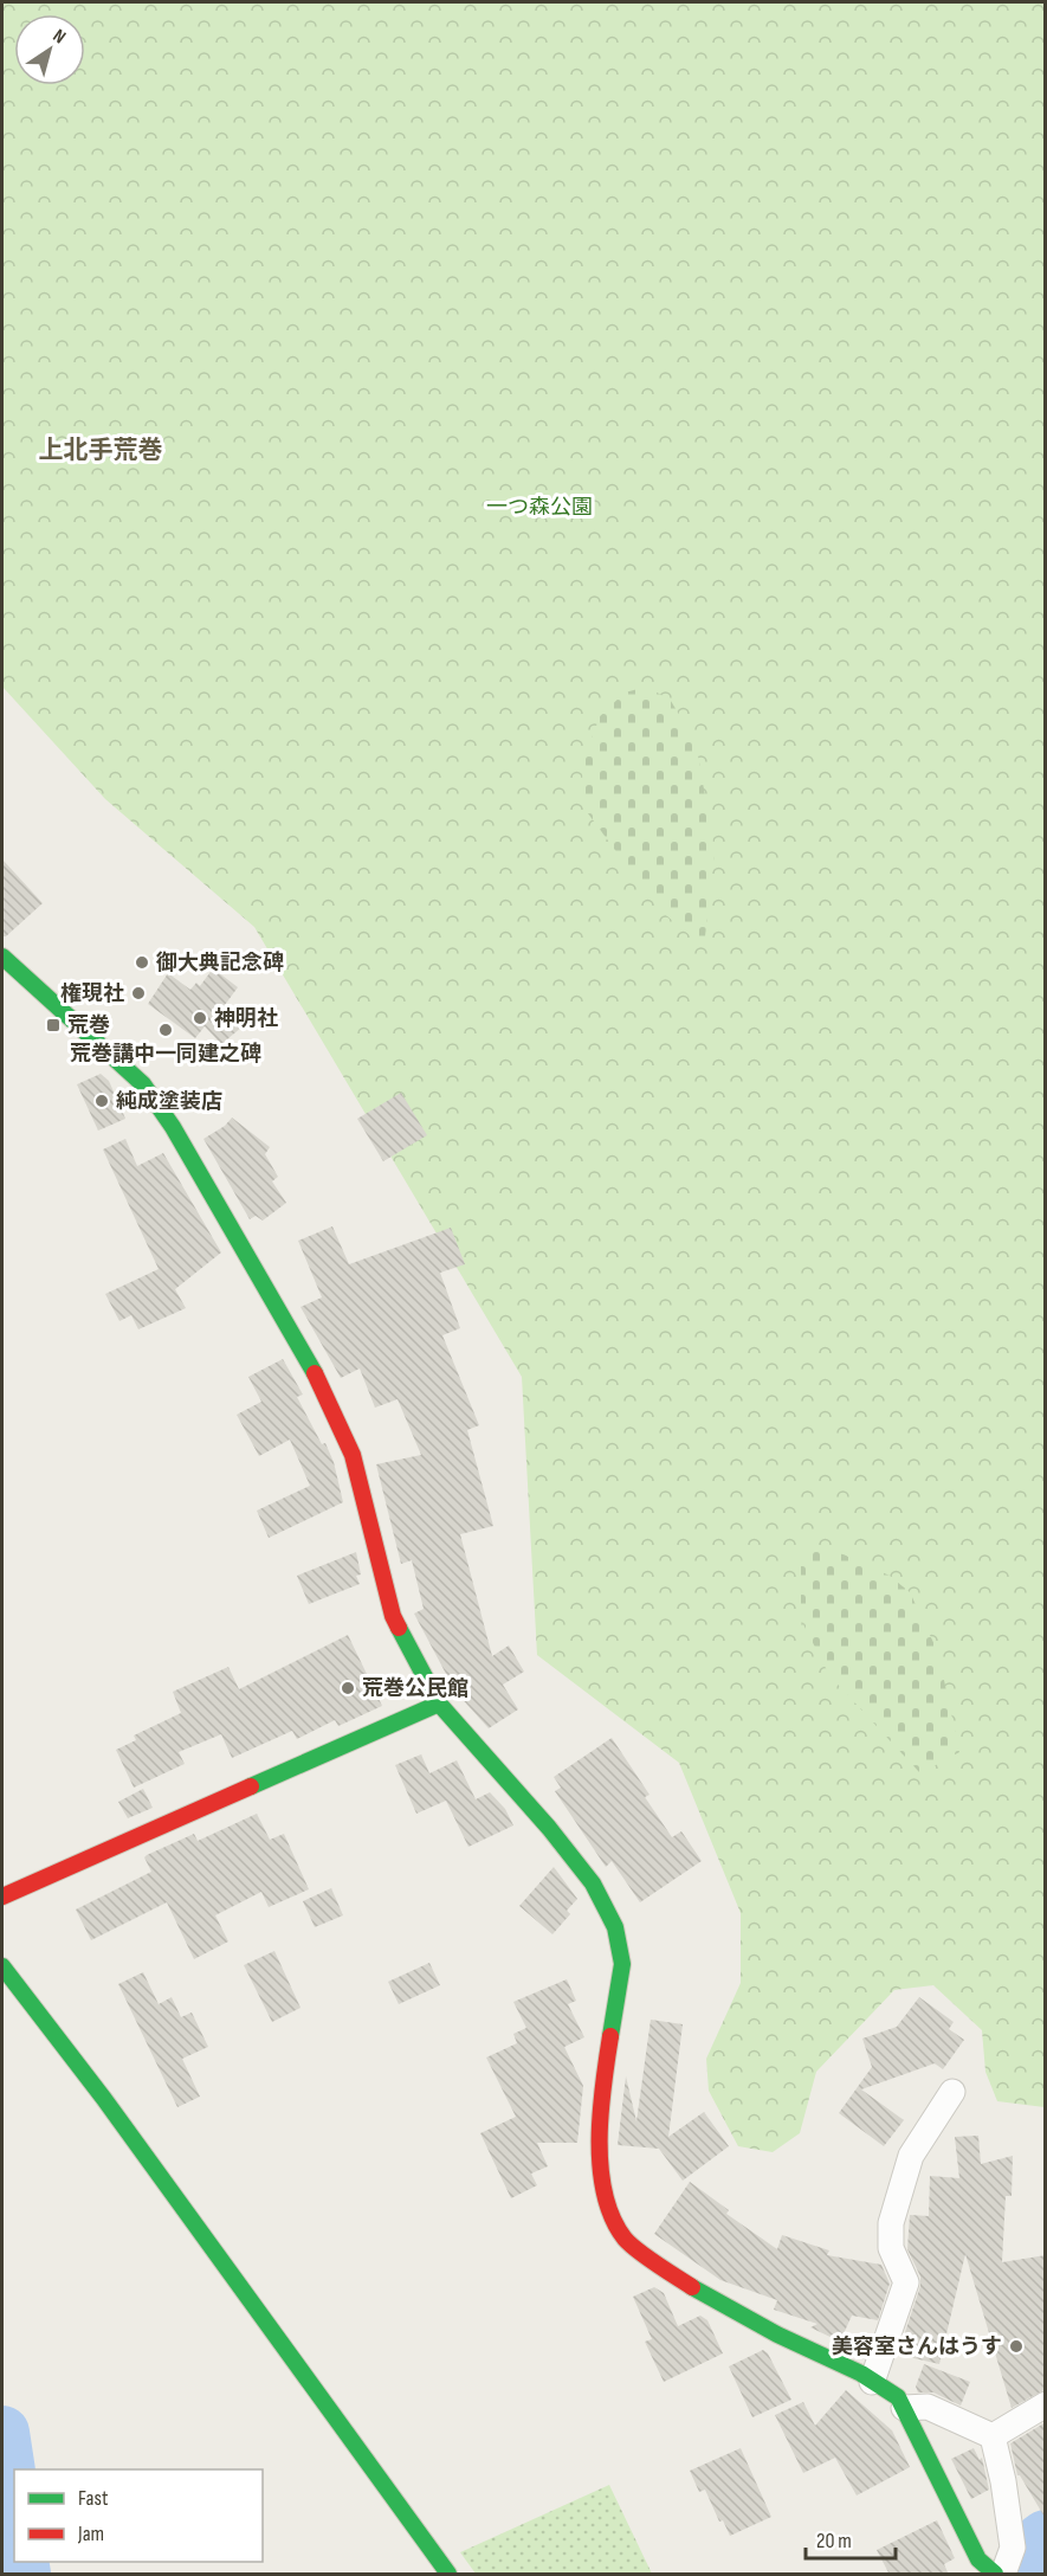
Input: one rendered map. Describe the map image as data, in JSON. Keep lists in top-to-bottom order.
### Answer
{
  "districts": ["上北手荒巻"],
  "parks": ["一つ森公園"],
  "places": {
    "other": [
      "御大典記念碑",
      "権現社",
      "神明社",
      "荒巻講中一同建之碑",
      "純成塗装店",
      "荒巻公民館",
      "美容室さんはうす"
    ],
    "transit": ["荒巻"]
  },
  "legend": ["Fast", "Jam"],
  "scale_bar": "20 m",
  "north": "top right"
}
